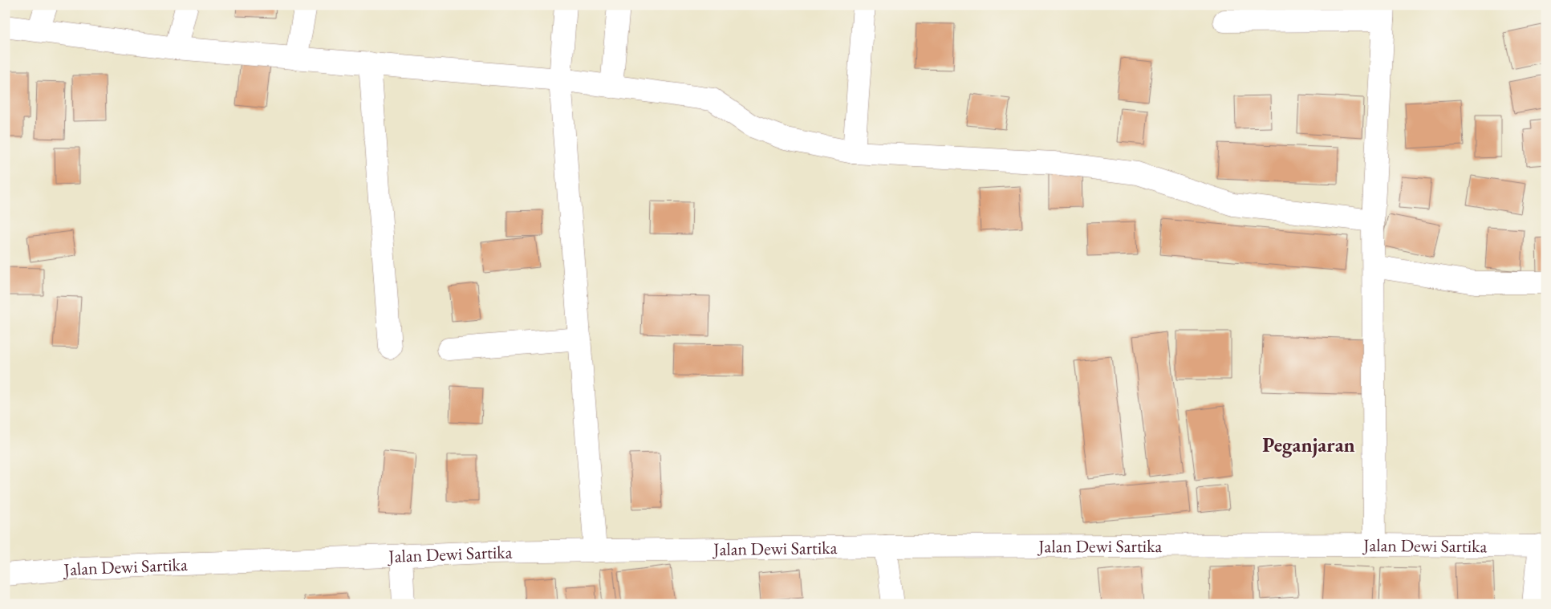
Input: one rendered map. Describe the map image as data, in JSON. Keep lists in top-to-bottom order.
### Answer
{
  "streets": {
    "street": ["Jalan Dewi Sartika"]
  },
  "districts": ["Peganjaran"]
}
